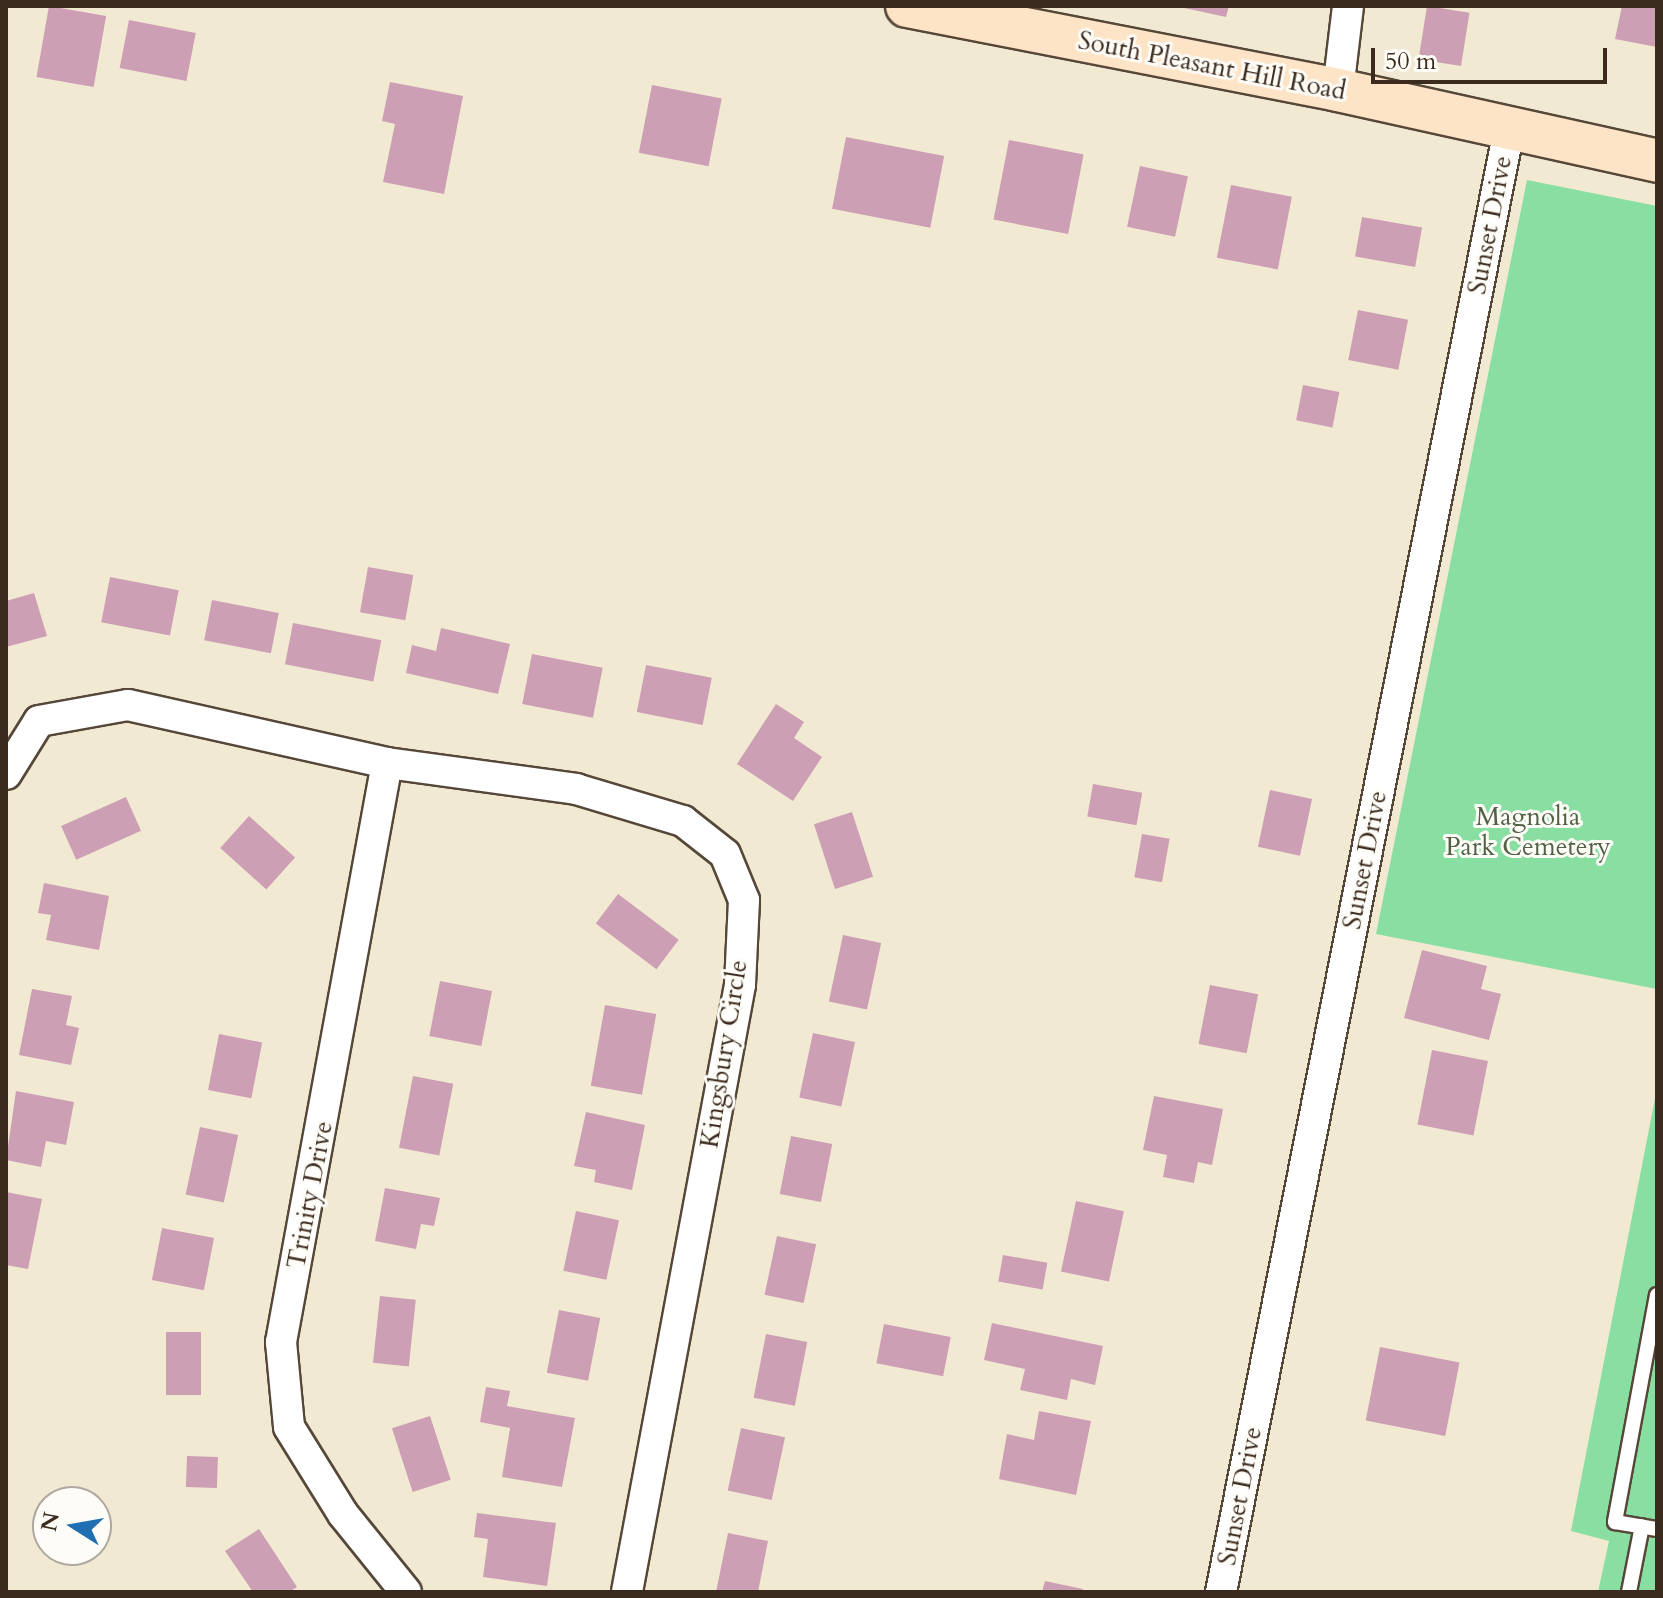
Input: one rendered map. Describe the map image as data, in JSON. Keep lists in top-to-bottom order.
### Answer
{
  "streets": {
    "street": [
      "South Pleasant Hill Road",
      "Sunset Drive",
      "Kingsbury Circle",
      "Trinity Drive"
    ]
  },
  "crossings": [
    ["South Pleasant Hill Road", "Sunset Drive"],
    ["Kingsbury Circle", "Trinity Drive"]
  ],
  "parks": ["Magnolia Park Cemetery"],
  "scale_bar": "50 m",
  "north": "left"
}
